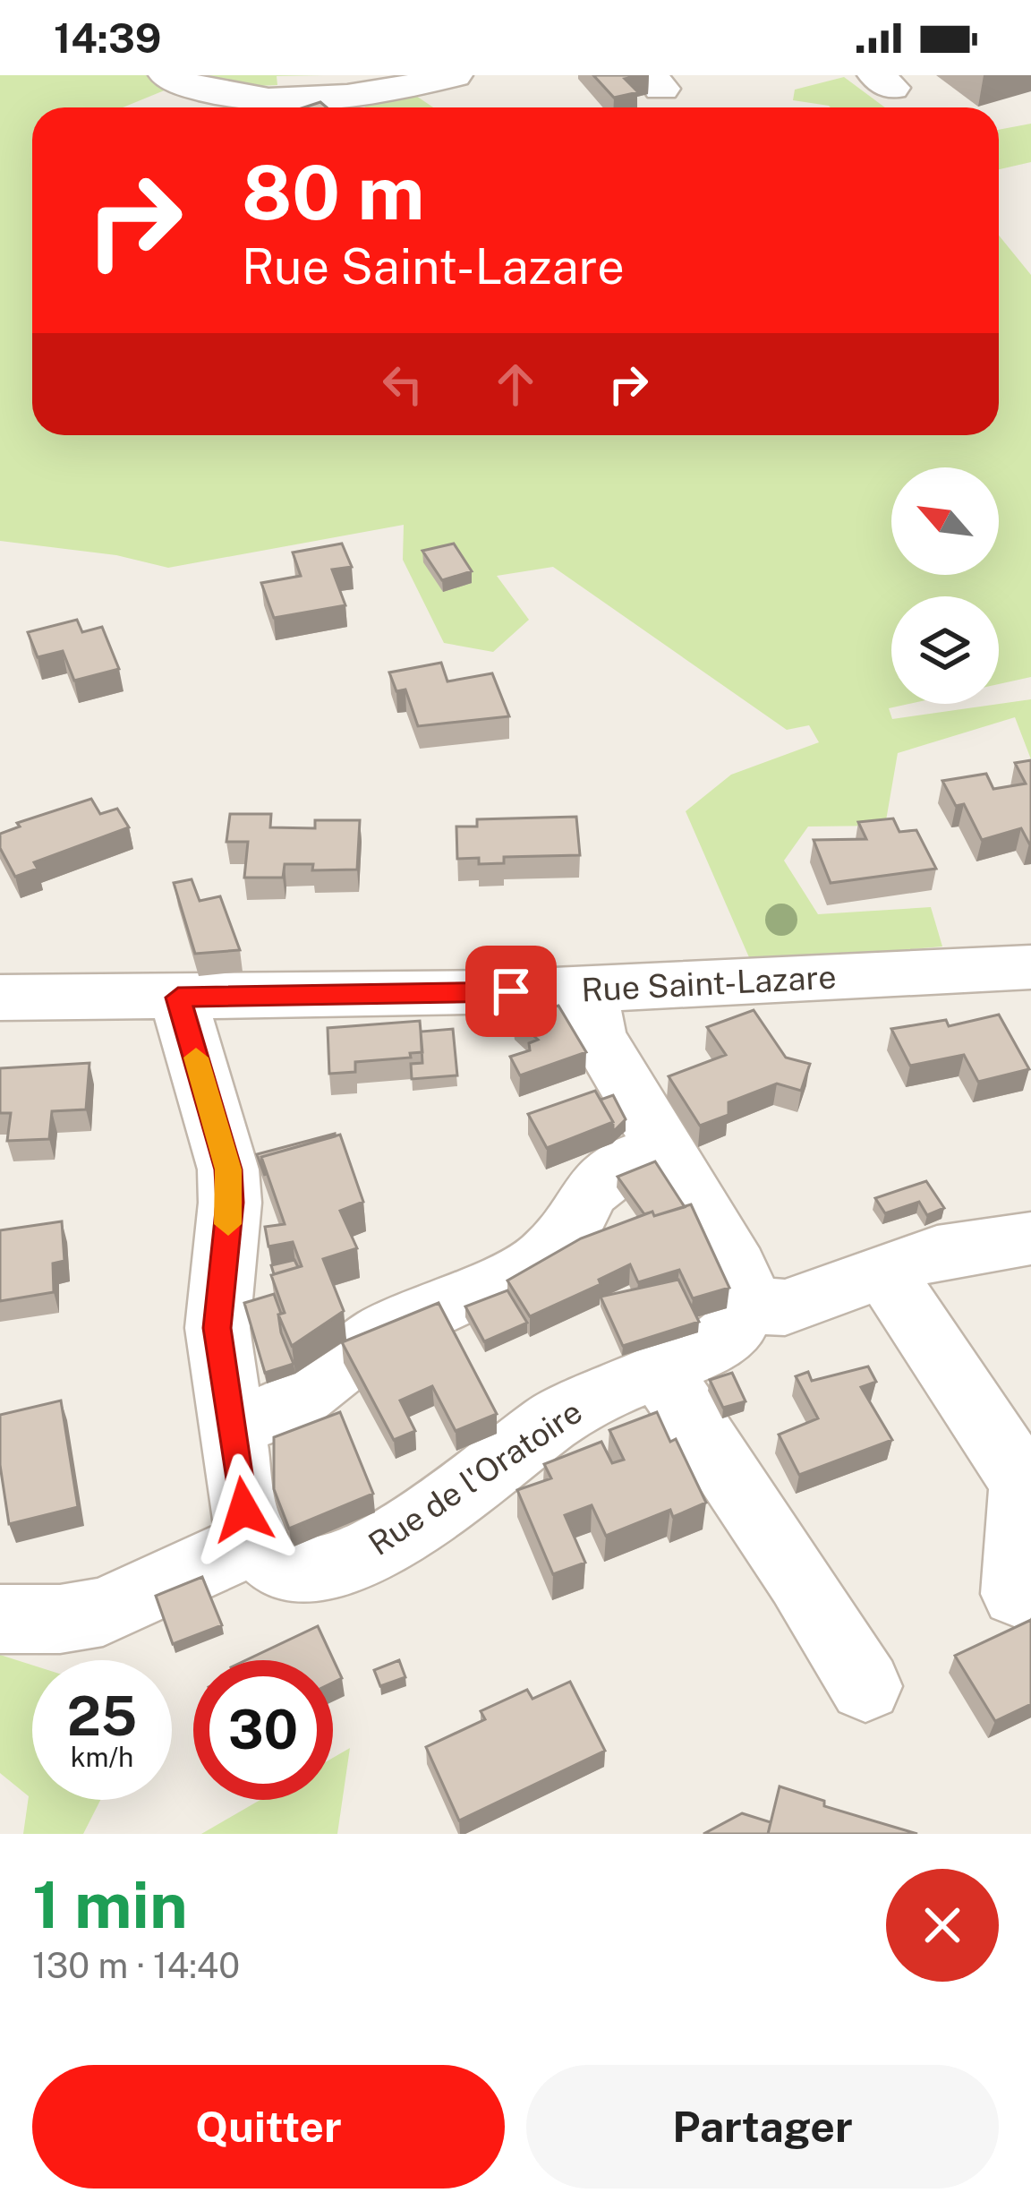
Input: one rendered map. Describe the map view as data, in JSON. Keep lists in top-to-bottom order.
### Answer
{
  "streets": {
    "street": ["Rue Saint-Lazare", "Rue de l'Oratoire"]
  },
  "north": "top left",
  "page": {
    "status": "14:39",
    "turn": ["80 m", "Rue Saint-Lazare"],
    "speed": "25 km/h",
    "limit": "30",
    "heading": ["1 min", "130 m · 14:40"],
    "buttons": ["Quitter", "Partager"]
  }
}
